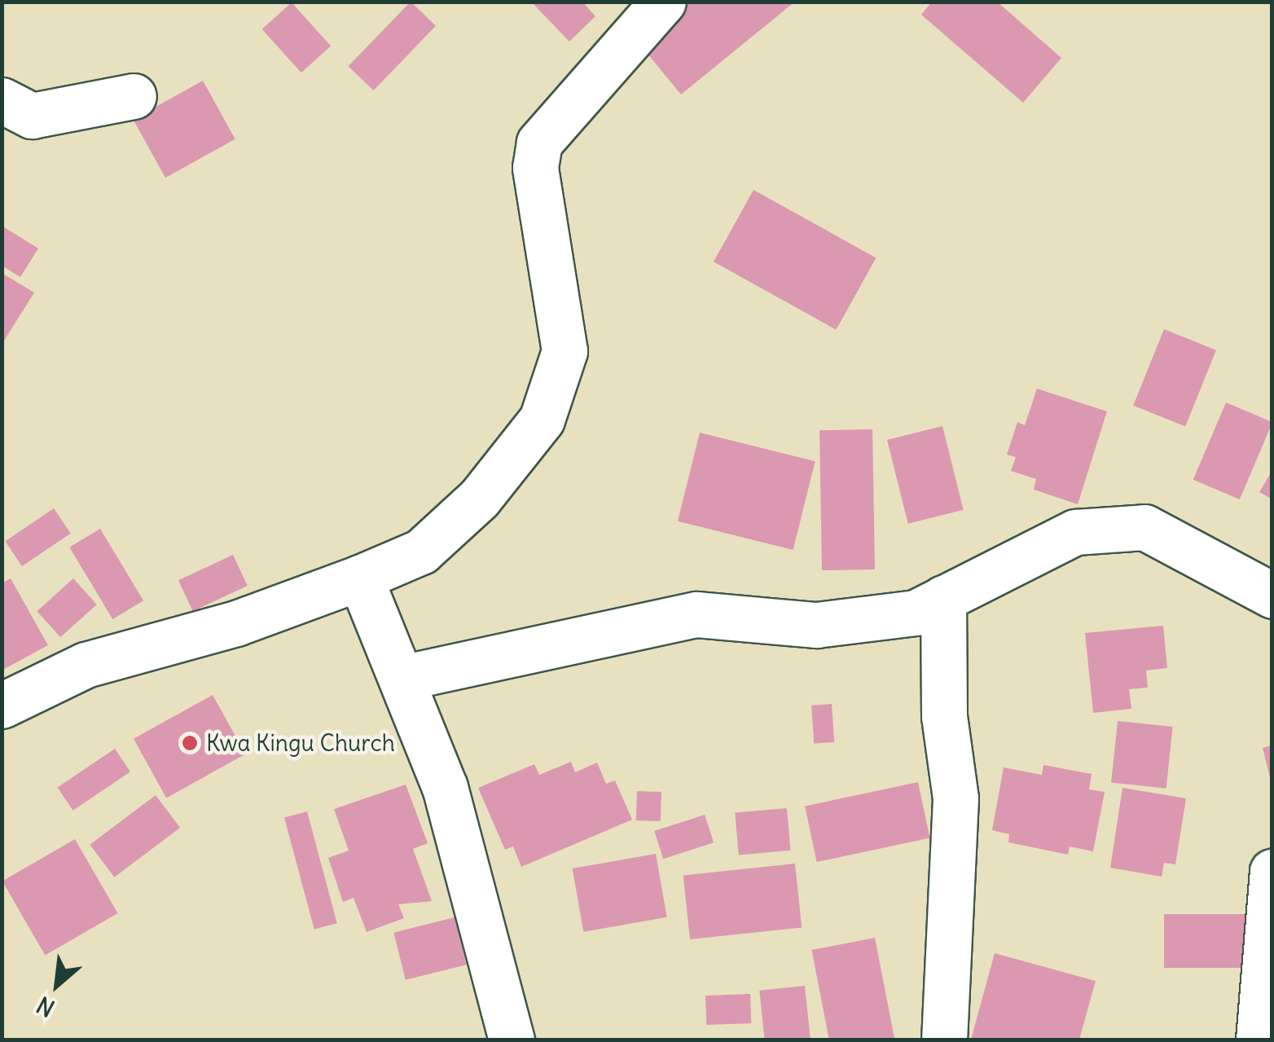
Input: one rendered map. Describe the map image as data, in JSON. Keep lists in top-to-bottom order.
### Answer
{
  "places": ["Kwa Kingu Church"],
  "north": "bottom left"
}
